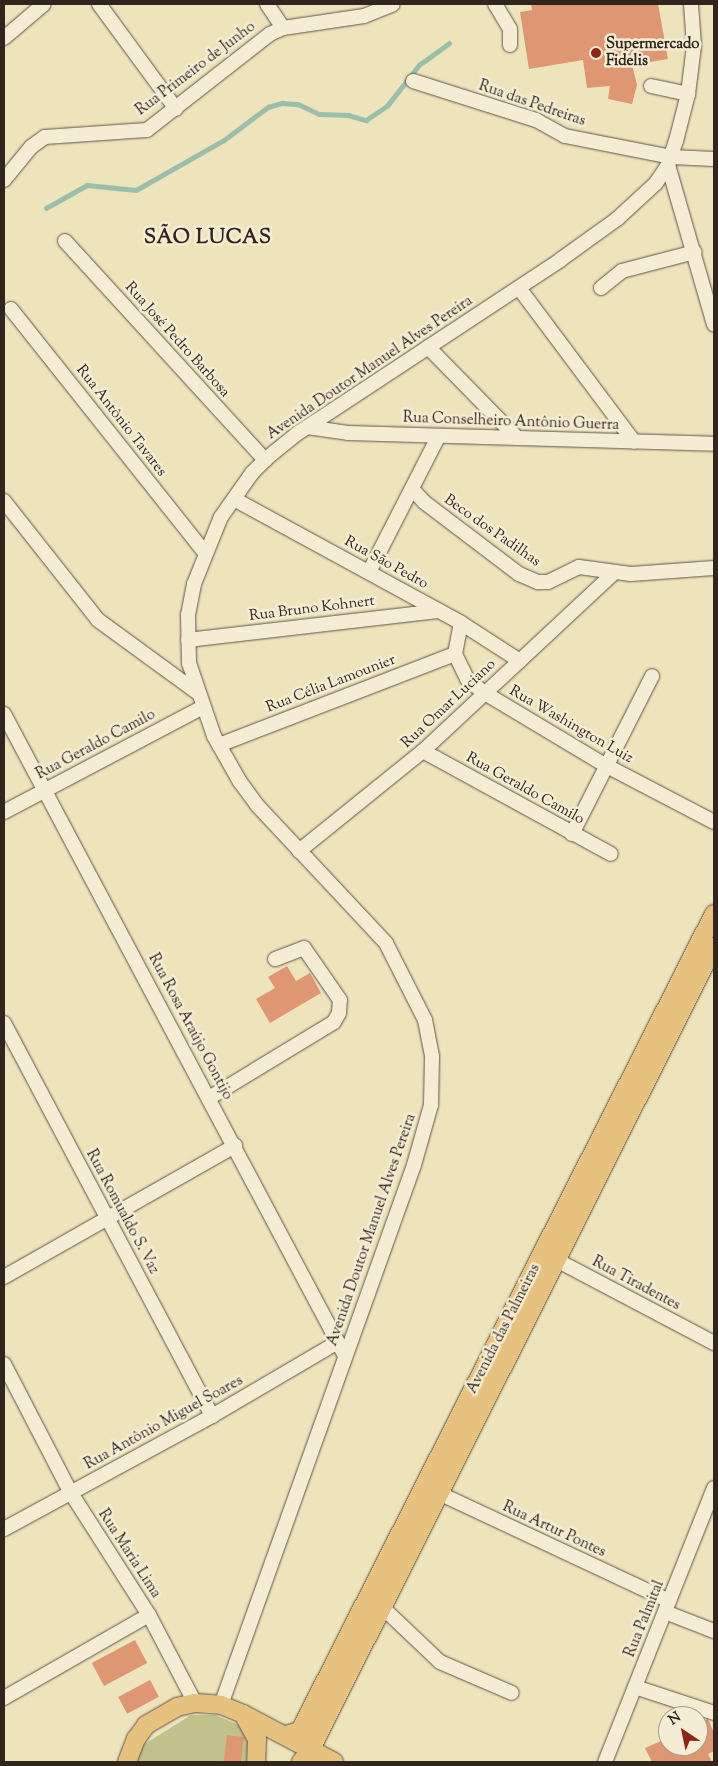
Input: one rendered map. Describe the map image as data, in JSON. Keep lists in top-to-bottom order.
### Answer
{
  "streets": {
    "main road": ["Avenida das Palmeiras"],
    "street": [
      "Rua Primeiro de Junho",
      "Rua das Pedreiras",
      "Rua José Pedro Barbosa",
      "Avenida Doutor Manuel Alves Pereira",
      "Rua Antônio Tavares",
      "Rua Conselheiro Antônio Guerra",
      "Beco dos Padilhas",
      "Rua São Pedro",
      "Rua Bruno Kohnert",
      "Rua Célia Lamounier",
      "Rua Omar Luciano",
      "Rua Washington Luiz",
      "Rua Geraldo Camilo",
      "Rua Rosa Araújo Gontijo",
      "Rua Romualdo S. Vaz",
      "Rua Tiradentes",
      "Rua Antônio Miguel Soares",
      "Rua Artur Pontes",
      "Rua Maria Lima",
      "Rua Palmital"
    ]
  },
  "crossings": [
    ["Rua das Pedreiras", "Avenida Doutor Manuel Alves Pereira"],
    ["Rua José Pedro Barbosa", "Avenida Doutor Manuel Alves Pereira"],
    ["Avenida Doutor Manuel Alves Pereira", "Rua Antônio Tavares"],
    ["Avenida Doutor Manuel Alves Pereira", "Rua Conselheiro Antônio Guerra"],
    ["Avenida Doutor Manuel Alves Pereira", "Rua São Pedro"],
    ["Avenida Doutor Manuel Alves Pereira", "Rua Bruno Kohnert"],
    ["Avenida Doutor Manuel Alves Pereira", "Rua Célia Lamounier"],
    ["Avenida Doutor Manuel Alves Pereira", "Rua Omar Luciano"],
    ["Avenida Doutor Manuel Alves Pereira", "Rua Geraldo Camilo"],
    ["Avenida Doutor Manuel Alves Pereira", "Rua Rosa Araújo Gontijo"],
    ["Beco dos Padilhas", "Rua Omar Luciano"],
    ["Rua São Pedro", "Rua Bruno Kohnert"],
    ["Rua São Pedro", "Rua Omar Luciano"],
    ["Rua Célia Lamounier", "Rua Washington Luiz"],
    ["Rua Omar Luciano", "Rua Washington Luiz"],
    ["Rua Omar Luciano", "Rua Geraldo Camilo"],
    ["Rua Geraldo Camilo", "Rua Rosa Araújo Gontijo"],
    ["Rua Rosa Araújo Gontijo", "Rua Antônio Miguel Soares"],
    ["Rua Romualdo S. Vaz", "Rua Antônio Miguel Soares"],
    ["Rua Tiradentes", "Avenida das Palmeiras"],
    ["Avenida das Palmeiras", "Rua Artur Pontes"],
    ["Rua Antônio Miguel Soares", "Rua Maria Lima"],
    ["Rua Artur Pontes", "Rua Palmital"]
  ],
  "districts": ["SÃO LUCAS"],
  "places": ["Supermercado Fidelis"],
  "north": "top left"
}
